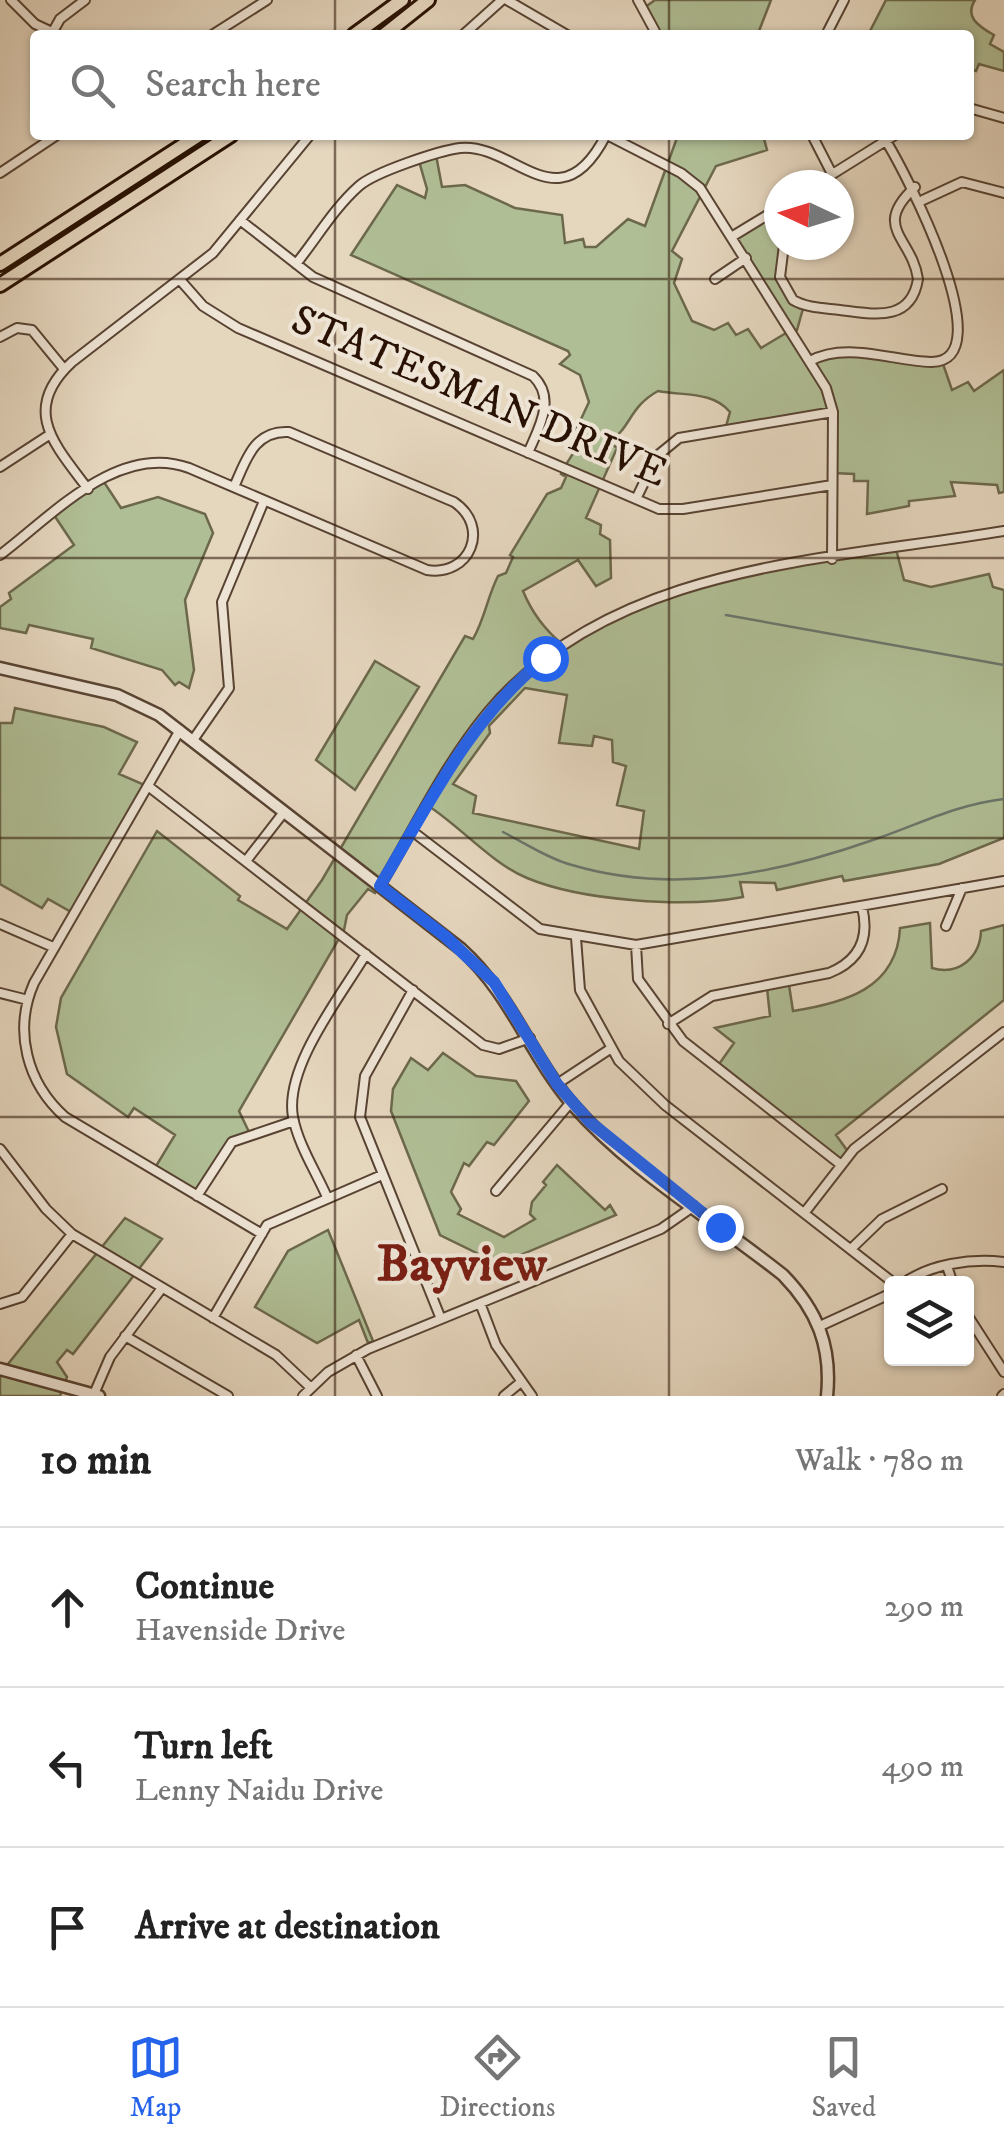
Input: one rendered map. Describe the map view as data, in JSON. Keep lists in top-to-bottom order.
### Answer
{
  "streets": {
    "street": ["STATESMAN DRIVE"]
  },
  "districts": ["Bayview"],
  "north": "left",
  "page": {
    "search": "Search here",
    "heading": ["10 min", "Walk · 780 m"],
    "list": [
      ["Continue", "Havenside Drive", "290 m"],
      ["Turn left", "Lenny Naidu Drive", "490 m"],
      "Arrive at destination"
    ],
    "nav": ["Map", "Directions", "Saved"]
  }
}
